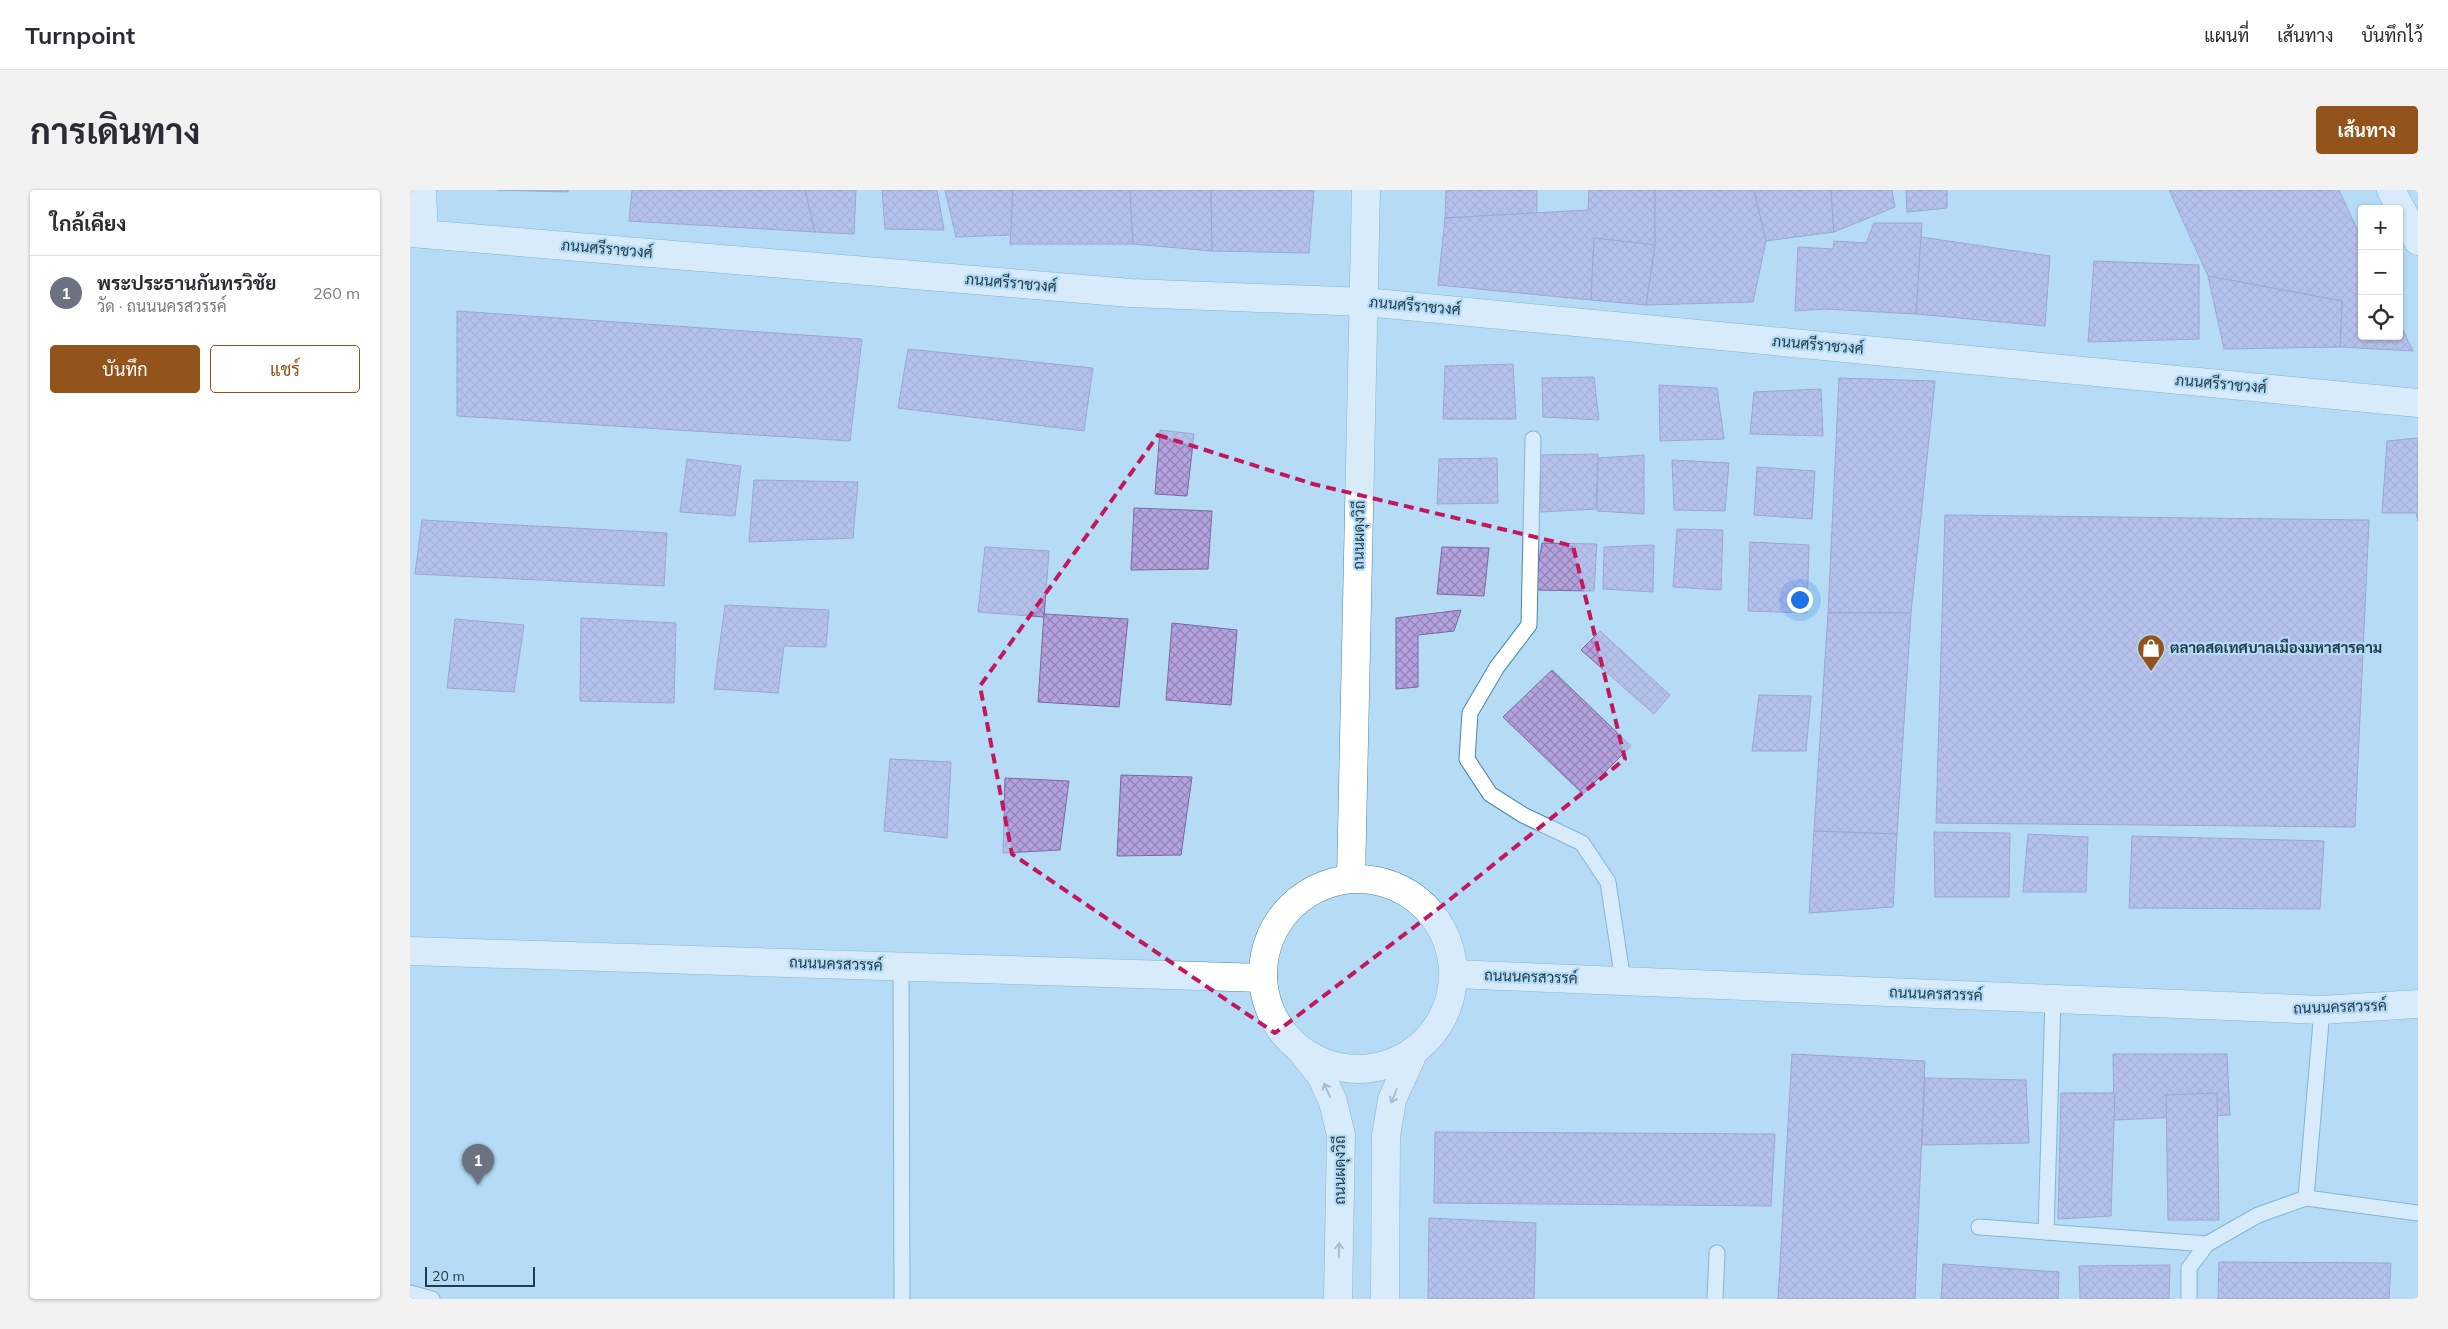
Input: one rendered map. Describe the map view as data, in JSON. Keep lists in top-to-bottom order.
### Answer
{
  "streets": {
    "main road": ["ภนนศรีราชวงศ์", "ถนนผดุงวิถี", "ถนนนครสวรรค์"]
  },
  "crossings": [
    ["ภนนศรีราชวงศ์", "ถนนผดุงวิถี"]
  ],
  "places": {
    "shop": ["ตลาดสดเทศบาลเมืองมหาสารคาม"]
  },
  "scale_bar": "20 m",
  "page": {
    "header": "Turnpoint",
    "nav": ["แผนที่", "เส้นทาง", "บันทึกไว้"],
    "buttons": [
      "เส้นทาง",
      ["บันทึก", "แชร์"]
    ],
    "title": "การเดินทาง",
    "heading": "ใกล้เคียง",
    "map_buttons": ["+", "−"],
    "list": [
      {
        "mark": "1",
        "name": "พระประธานกันทรวิชัย",
        "note": "วัด · ถนนนครสวรรค์",
        "value": "260 m"
      }
    ],
    "pins": "1",
    "scale": "20 m"
  }
}
